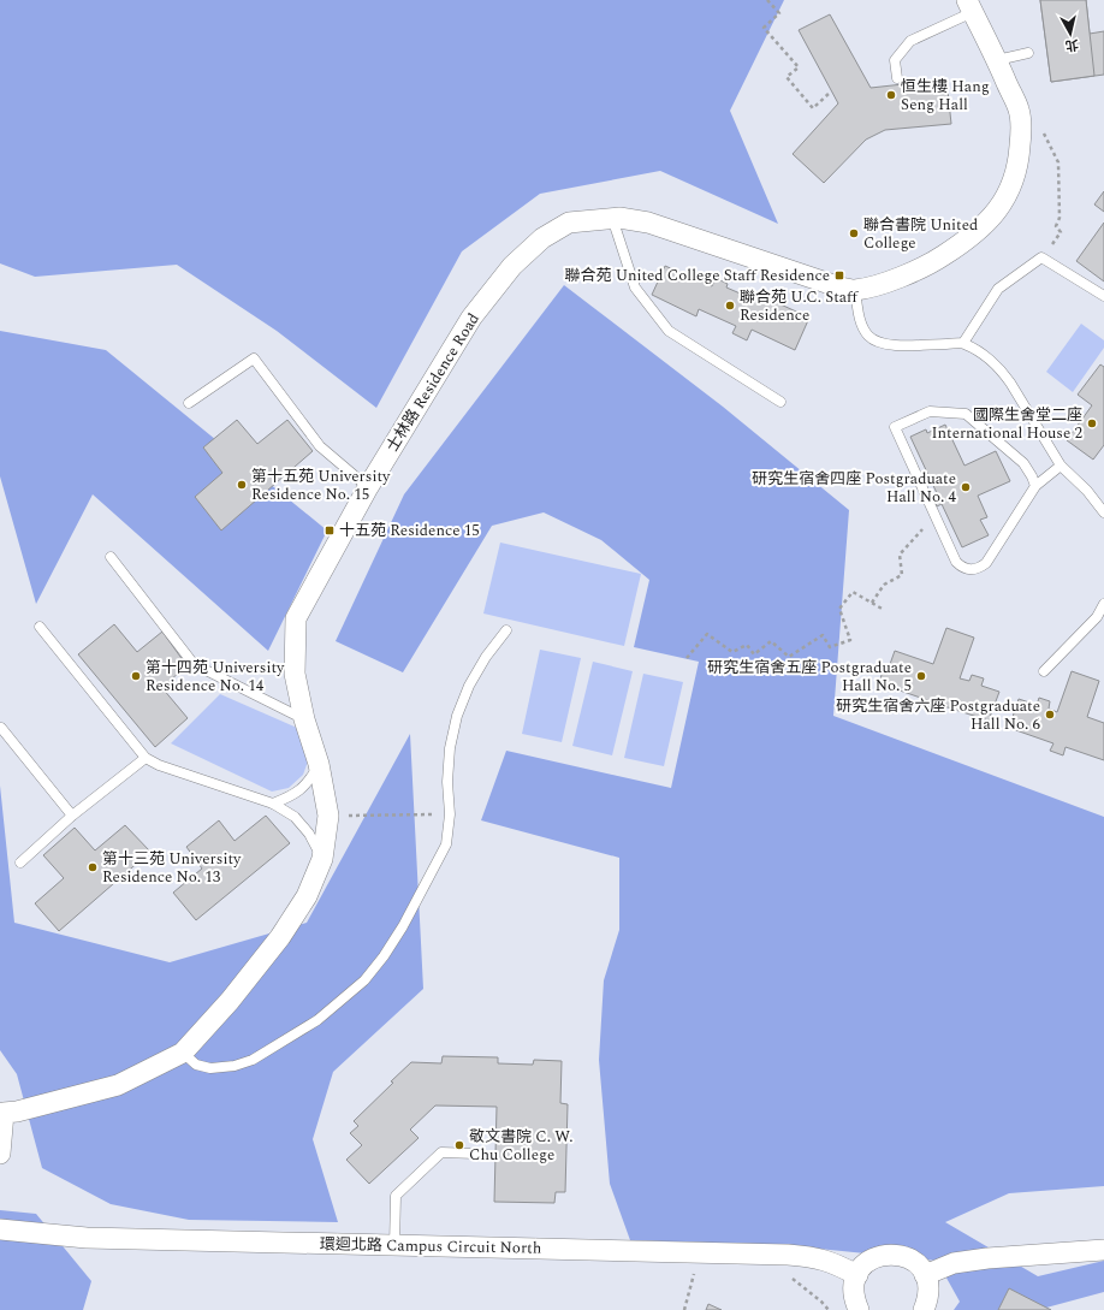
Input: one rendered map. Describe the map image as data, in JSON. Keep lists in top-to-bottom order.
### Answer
{
  "streets": {
    "street": ["士林路 Residence Road", "環迴北路 Campus Circuit North"]
  },
  "places": {
    "other": [
      "恒生樓 Hang Seng Hall",
      "聯合書院 United College",
      "聯合苑 U.C. Staff Residence",
      "國際生舍堂二座 International House 2",
      "第十五苑 University Residence No. 15",
      "研究生宿舍四座 Postgraduate Hall No. 4",
      "第十四苑 University Residence No. 14",
      "研究生宿舍五座 Postgraduate Hall No. 5",
      "研究生宿舍六座 Postgraduate Hall No. 6",
      "第十三苑 University Residence No. 13",
      "敬文書院 C. W. Chu College"
    ],
    "transit": ["聯合苑 United College Staff Residence", "十五苑 Residence 15"]
  },
  "north": "bottom"
}
